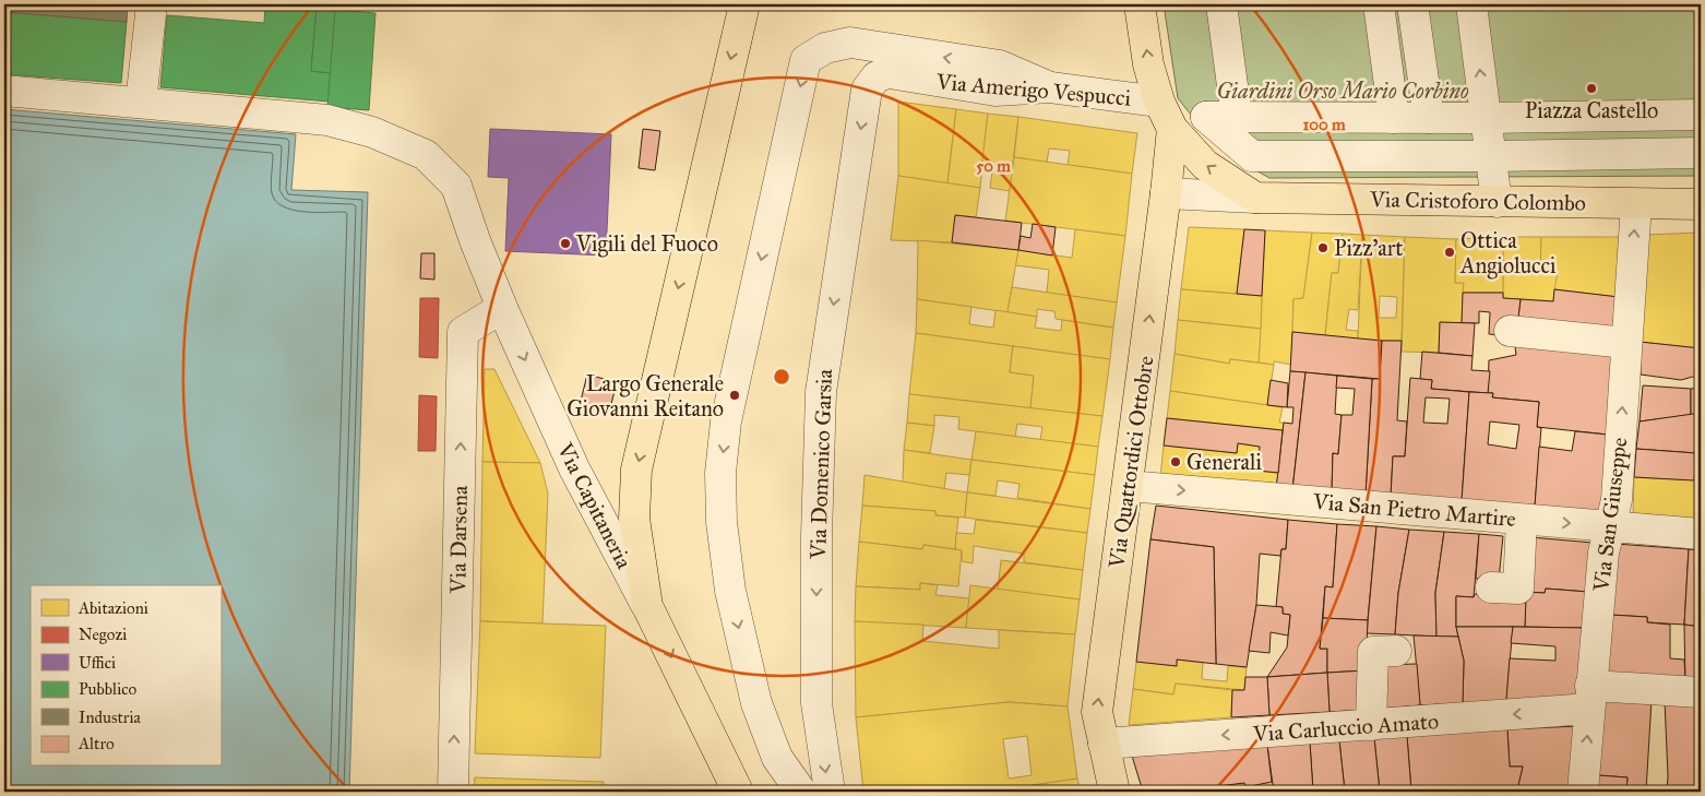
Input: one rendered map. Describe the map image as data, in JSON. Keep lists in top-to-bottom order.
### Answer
{
  "streets": {
    "main road": ["Via Cristoforo Colombo", "Via Quattordici Ottobre", "Via Capitaneria"],
    "street": [
      "Via Amerigo Vespucci",
      "Via Domenico Garsia",
      "Via San Pietro Martire",
      "Via San Giuseppe",
      "Via Darsena",
      "Via Carluccio Amato"
    ]
  },
  "crossings": [
    ["Via Amerigo Vespucci", "Via Domenico Garsia"],
    ["Via Cristoforo Colombo", "Via San Giuseppe"],
    ["Via Quattordici Ottobre", "Via San Pietro Martire"],
    ["Via Quattordici Ottobre", "Via Carluccio Amato"],
    ["Via Capitaneria", "Via Darsena"],
    ["Via San Pietro Martire", "Via San Giuseppe"],
    ["Via San Giuseppe", "Via Carluccio Amato"]
  ],
  "one_way": [
    "Via Quattordici Ottobre",
    "Via Domenico Garsia",
    "Via Capitaneria",
    "Via San Pietro Martire",
    "Via San Giuseppe",
    "Via Darsena",
    "Via Carluccio Amato"
  ],
  "parks": ["Giardini Orso Mario Corbino"],
  "places": [
    "Piazza Castello",
    "Vigili del Fuoco",
    "Pizz'art",
    "Ottica Angiolucci",
    "Largo Generale Giovanni Reitano",
    "Generali"
  ],
  "legend": [
    "Abitazioni",
    "Negozi",
    "Uffici",
    "Pubblico",
    "Industria",
    "Altro"
  ],
  "rings": ["100 m", "50 m"]
}
